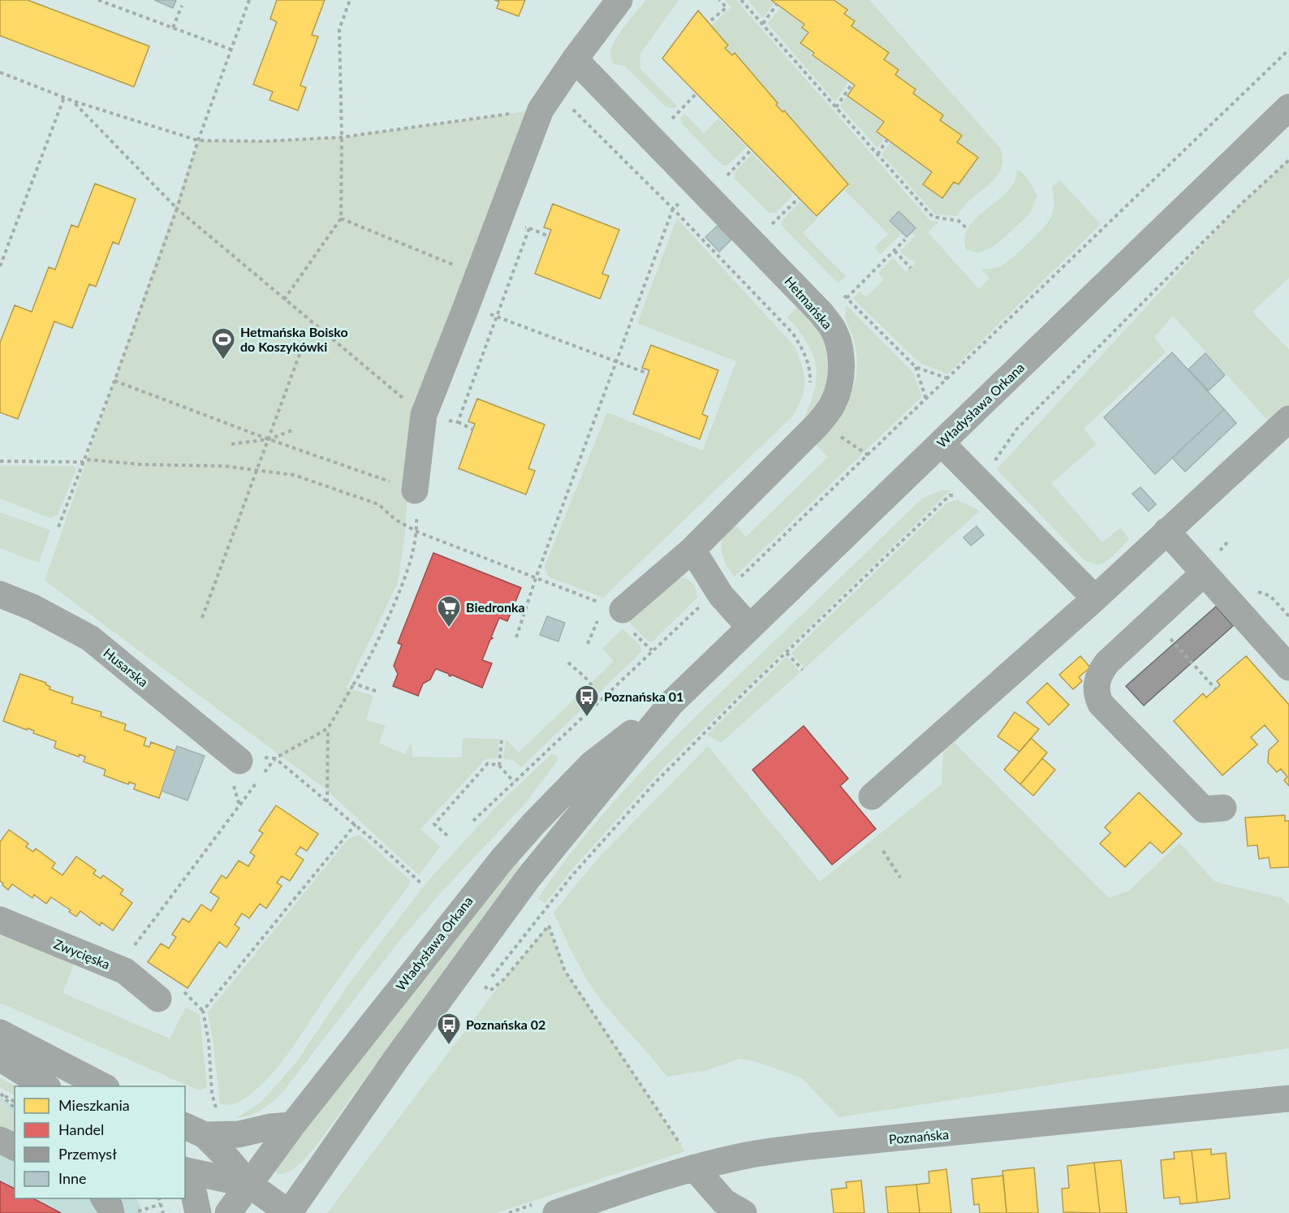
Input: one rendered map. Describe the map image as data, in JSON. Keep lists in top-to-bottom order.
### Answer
{
  "streets": {
    "street": [
      "Hetmańska",
      "Władysława Orkana",
      "Husarska",
      "Zwycięska",
      "Poznańska"
    ]
  },
  "places": {
    "sports": ["Hetmańska Boisko do Koszykówki"],
    "supermarket": ["Biedronka"],
    "bus stop": ["Poznańska 01", "Poznańska 02"]
  },
  "legend": [
    "Mieszkania",
    "Handel",
    "Przemysł",
    "Inne"
  ]
}
